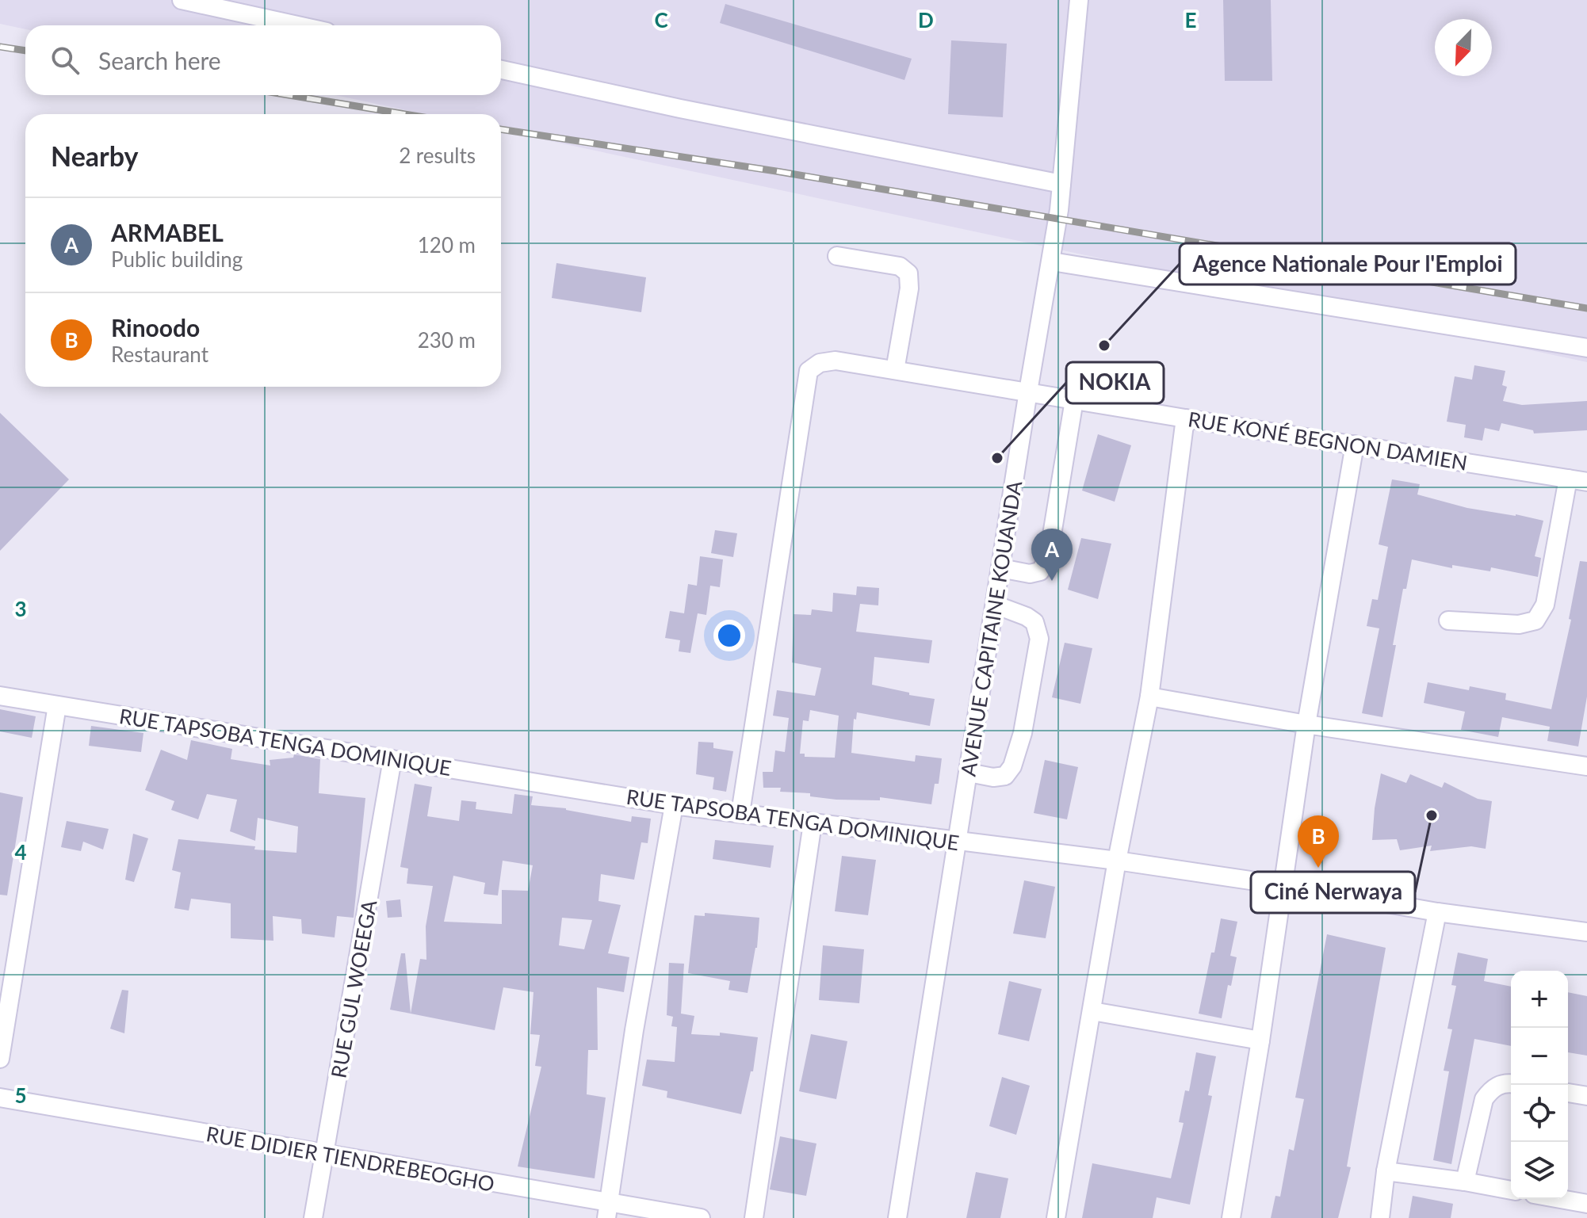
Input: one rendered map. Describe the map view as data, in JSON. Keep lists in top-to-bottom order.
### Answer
{
  "streets": {
    "street": [
      "RUE KONÉ BEGNON DAMIEN",
      "AVENUE CAPITAINE KOUANDA",
      "RUE TAPSOBA TENGA DOMINIQUE",
      "RUE GUL WOEEGA",
      "RUE DIDIER TIENDREBEOGHO"
    ]
  },
  "crossings": [
    ["RUE KONÉ BEGNON DAMIEN", "AVENUE CAPITAINE KOUANDA"],
    ["RUE KONÉ BEGNON DAMIEN", "RUE TAPSOBA TENGA DOMINIQUE"],
    ["AVENUE CAPITAINE KOUANDA", "RUE TAPSOBA TENGA DOMINIQUE"],
    ["RUE TAPSOBA TENGA DOMINIQUE", "RUE GUL WOEEGA"],
    ["RUE GUL WOEEGA", "RUE DIDIER TIENDREBEOGHO"]
  ],
  "places": ["Agence Nationale Pour l'Emploi", "NOKIA", "Ciné Nerwaya"],
  "north": "bottom left",
  "page": {
    "search": "Search here",
    "heading": ["Nearby", "2 results"],
    "list": [
      {
        "mark": "A",
        "name": "ARMABEL",
        "note": "Public building",
        "value": "120 m"
      },
      {
        "mark": "B",
        "name": "Rinoodo",
        "note": "Restaurant",
        "value": "230 m"
      }
    ],
    "pins": ["A", "B"],
    "map_buttons": ["+", "−"]
  },
  "grid": {
    "columns": ["C", "D", "E"],
    "rows": ["3", "4", "5"]
  }
}
